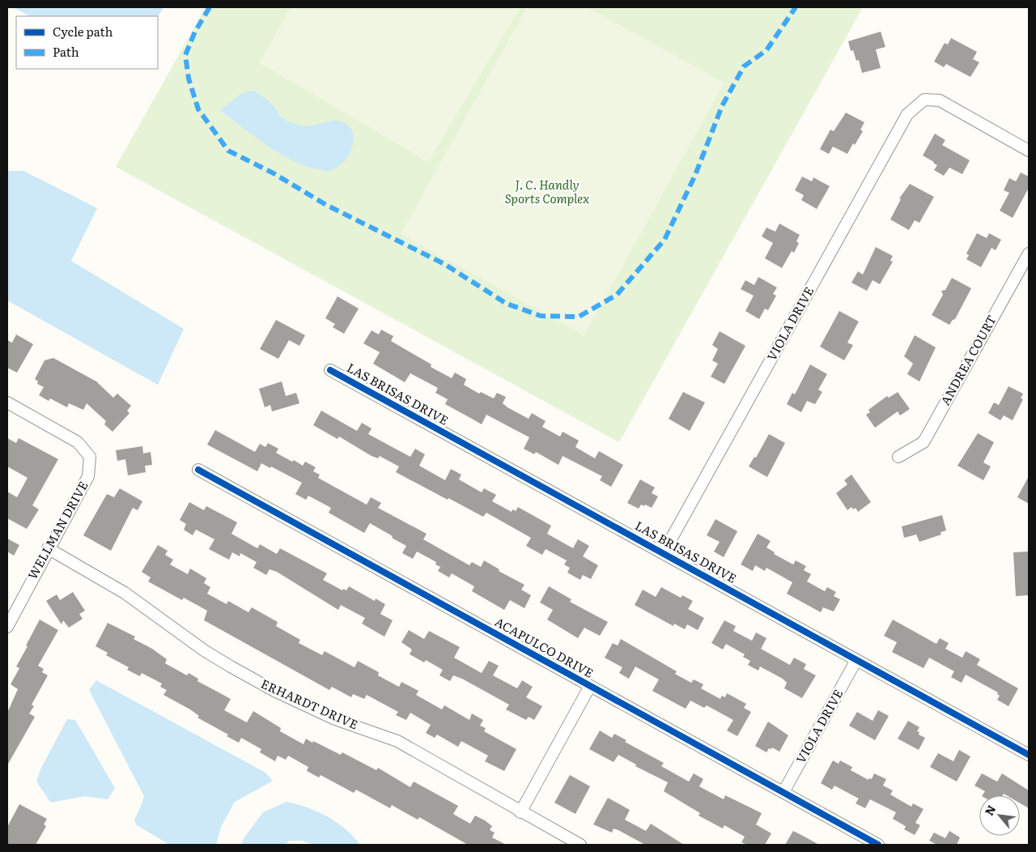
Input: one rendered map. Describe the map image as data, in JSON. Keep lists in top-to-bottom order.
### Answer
{
  "streets": {
    "street": [
      "VIOLA DRIVE",
      "ANDREA COURT",
      "LAS BRISAS DRIVE",
      "WELLMAN DRIVE",
      "ACAPULCO DRIVE",
      "ERHARDT DRIVE"
    ]
  },
  "crossings": [
    ["VIOLA DRIVE", "LAS BRISAS DRIVE"],
    ["VIOLA DRIVE", "ACAPULCO DRIVE"],
    ["WELLMAN DRIVE", "ERHARDT DRIVE"]
  ],
  "parks": ["J. C. Handly Sports Complex"],
  "legend": ["Cycle path", "Path"],
  "north": "top left"
}
